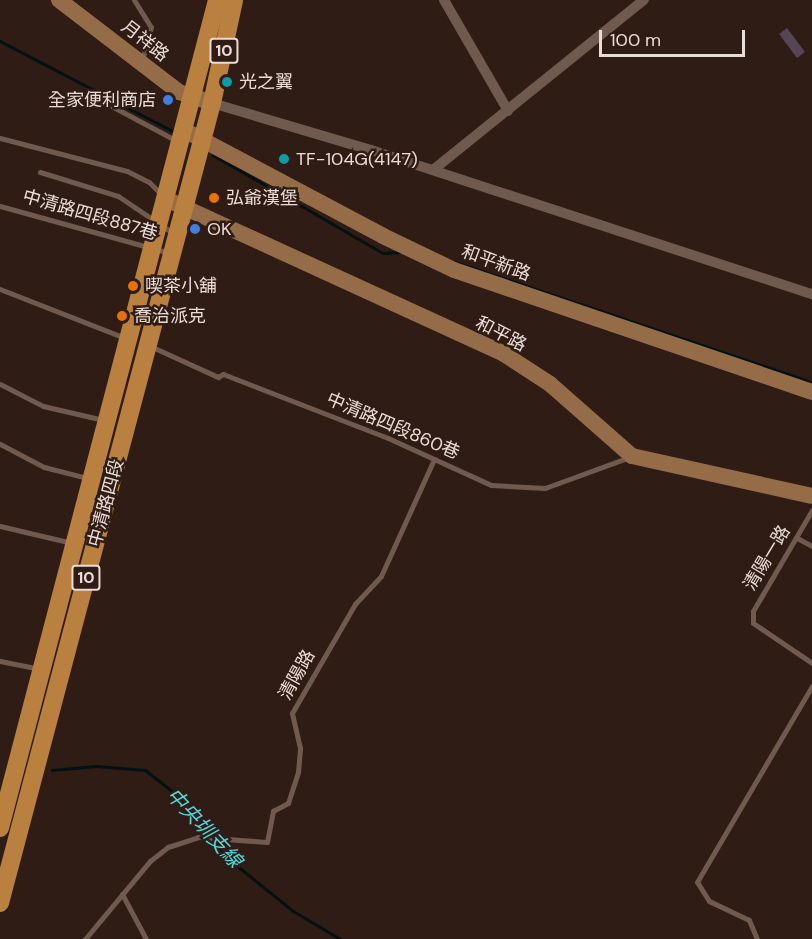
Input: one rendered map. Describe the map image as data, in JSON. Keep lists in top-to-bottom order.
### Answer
{
  "streets": {
    "main road": ["10", "中清路四段"],
    "street": ["月祥路", "和平新路", "和平路"],
    "lane": [
      "中清路四段887巷",
      "中清路四段860巷",
      "清陽一路",
      "清陽路"
    ]
  },
  "crossings": [
    ["月祥路", "10"],
    ["月祥路", "中清路四段"],
    ["10", "中清路四段"],
    ["中清路四段887巷", "中清路四段"],
    ["和平新路", "中清路四段"],
    ["和平路", "中清路四段860巷"],
    ["和平路", "中清路四段"],
    ["中清路四段860巷", "中清路四段"],
    ["中清路四段860巷", "清陽路"]
  ],
  "water": ["中央圳支線"],
  "places": [
    "光之翼",
    "全家便利商店",
    "TF-104G(4147)",
    "弘爺漢堡",
    "OK",
    "喫茶小舖",
    "喬治派克"
  ],
  "scale_bar": "100 m"
}
